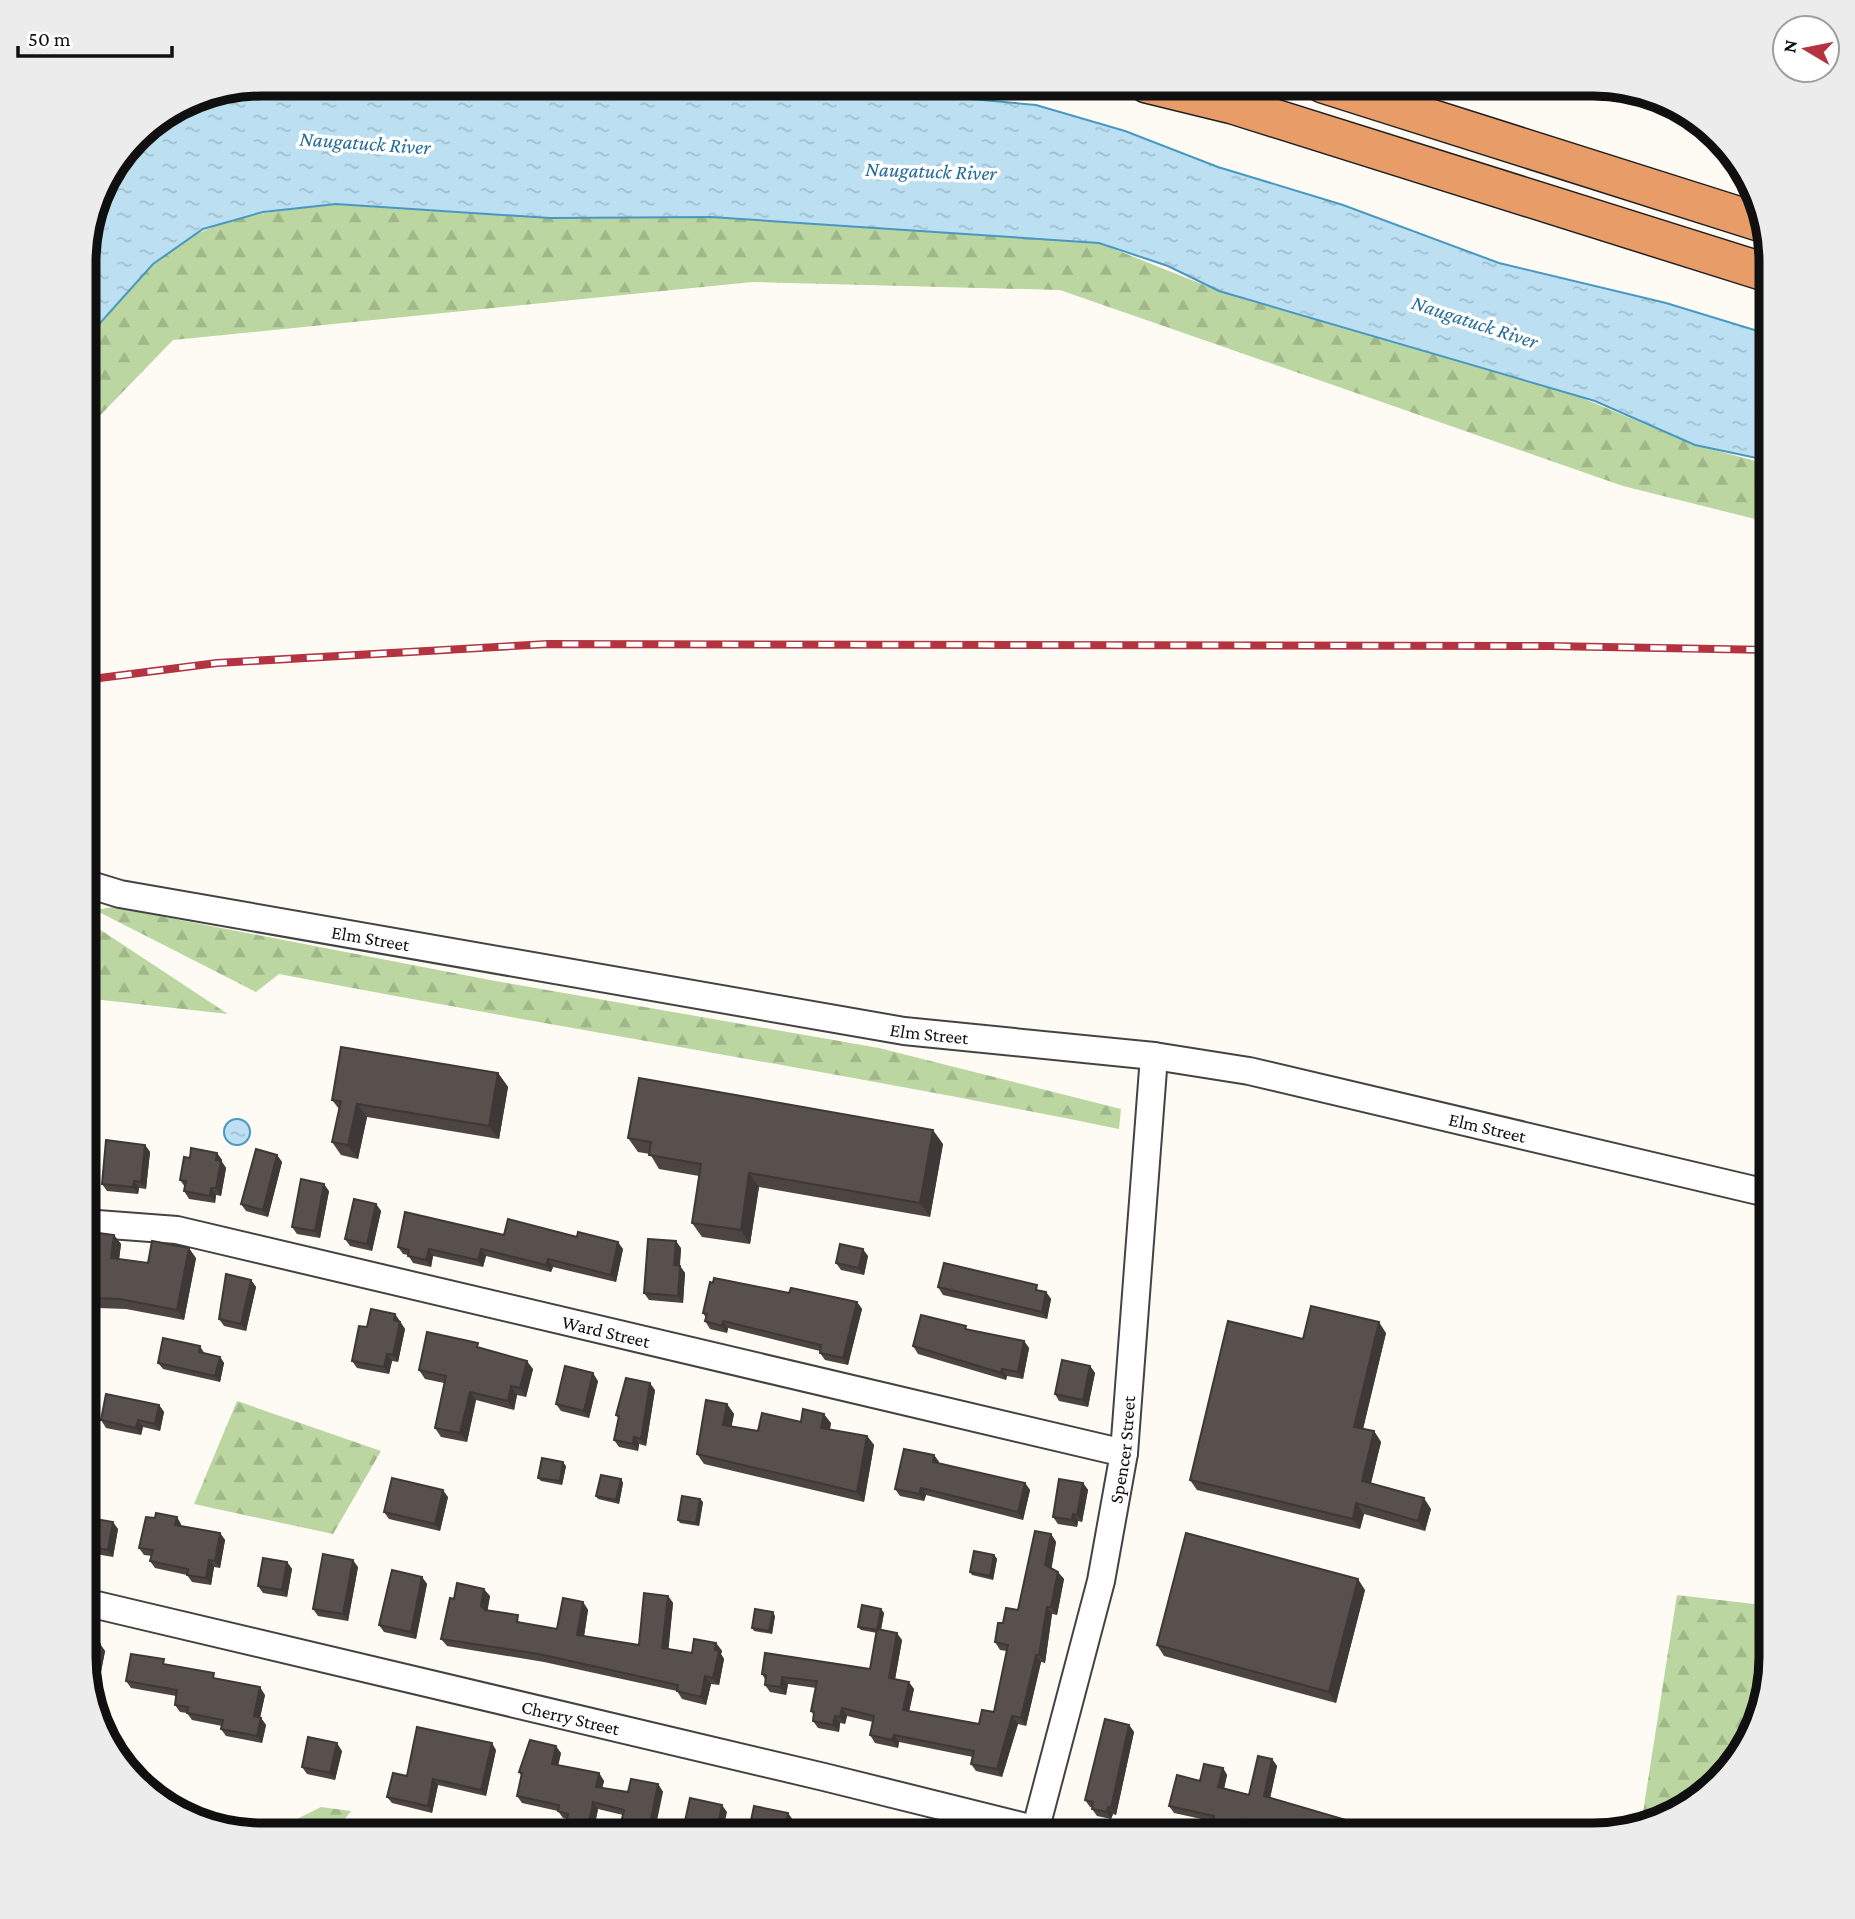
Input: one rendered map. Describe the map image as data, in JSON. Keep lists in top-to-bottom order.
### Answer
{
  "streets": {
    "street": [
      "Elm Street",
      "Ward Street",
      "Spencer Street",
      "Cherry Street"
    ]
  },
  "crossings": [
    ["Elm Street", "Spencer Street"],
    ["Ward Street", "Spencer Street"]
  ],
  "water": ["Naugatuck River"],
  "scale_bar": "50 m",
  "north": "left"
}
